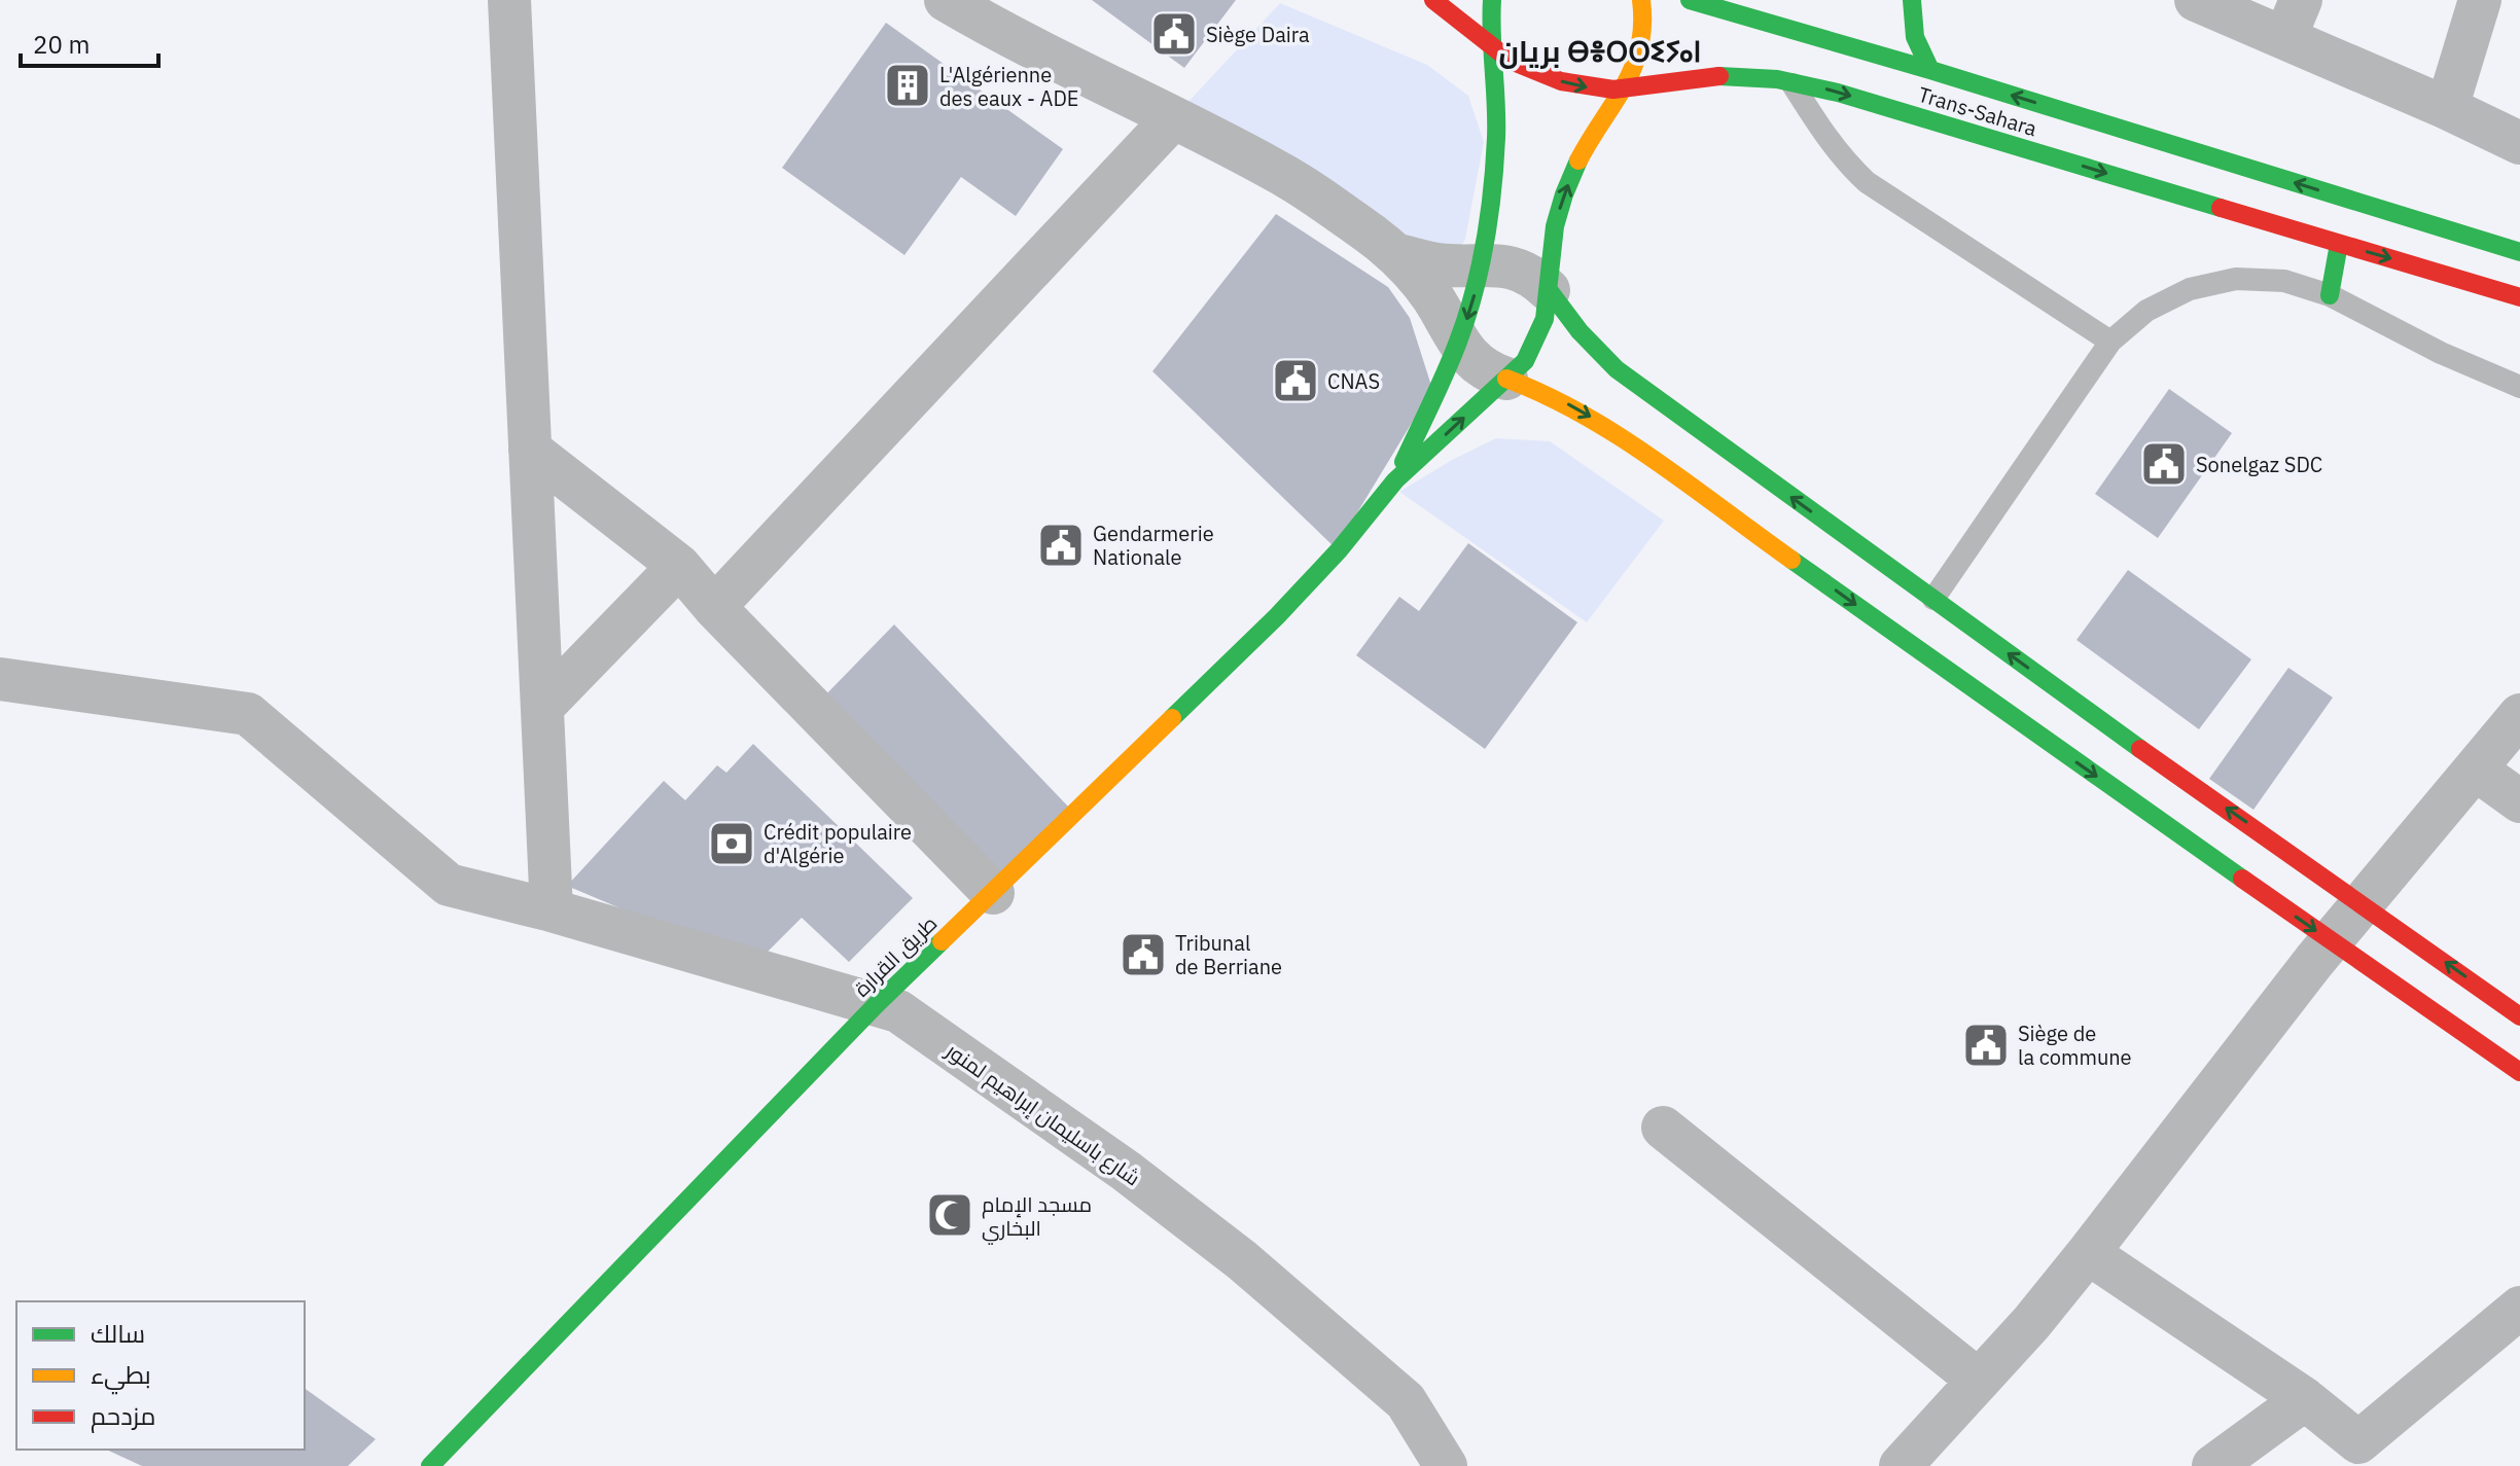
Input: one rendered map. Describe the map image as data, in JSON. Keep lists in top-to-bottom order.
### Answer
{
  "streets": {
    "main road": ["Trans-Sahara", "طريق القرارة"],
    "street": ["شارع باسليمان إبراهيم لمنور"]
  },
  "crossings": [
    ["طريق القرارة", "شارع باسليمان إبراهيم لمنور"]
  ],
  "districts": ["بريان ⴱⴻⵔⵔⵉⵢⴰⵏ"],
  "places": {
    "public building": [
      "Siège Daira",
      "CNAS",
      "Sonelgaz SDC",
      "Gendarmerie Nationale",
      "Tribunal de Berriane",
      "Siège de la commune"
    ],
    "building": ["L'Algérienne des eaux - ADE"],
    "bank": ["Crédit populaire d'Algérie"],
    "mosque": ["مسجد الإمام البخاري"]
  },
  "legend": ["سالك", "بطيء", "مزدحم"],
  "scale_bar": "20 m"
}
